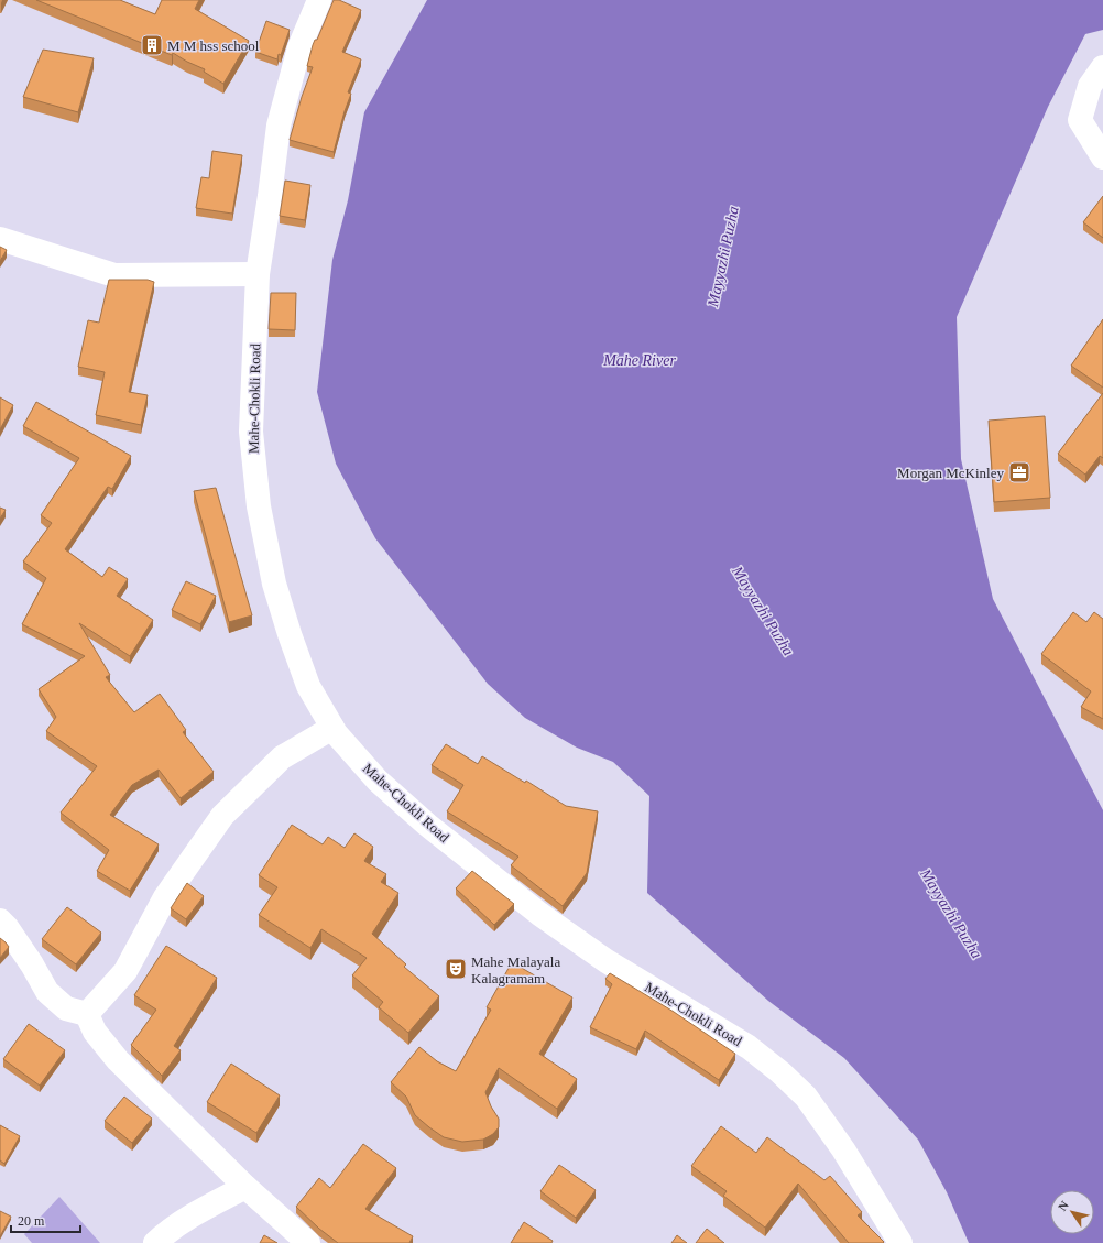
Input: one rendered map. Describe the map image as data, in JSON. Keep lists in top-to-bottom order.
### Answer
{
  "streets": {
    "street": ["Mahe-Chokli Road"]
  },
  "water": ["Mayyazhi Puzha", "Mahe River"],
  "places": {
    "building": ["M M hss school"],
    "office": ["Morgan McKinley"],
    "theatre": ["Mahe Malayala Kalagramam"]
  },
  "scale_bar": "20 m",
  "north": "top left"
}
